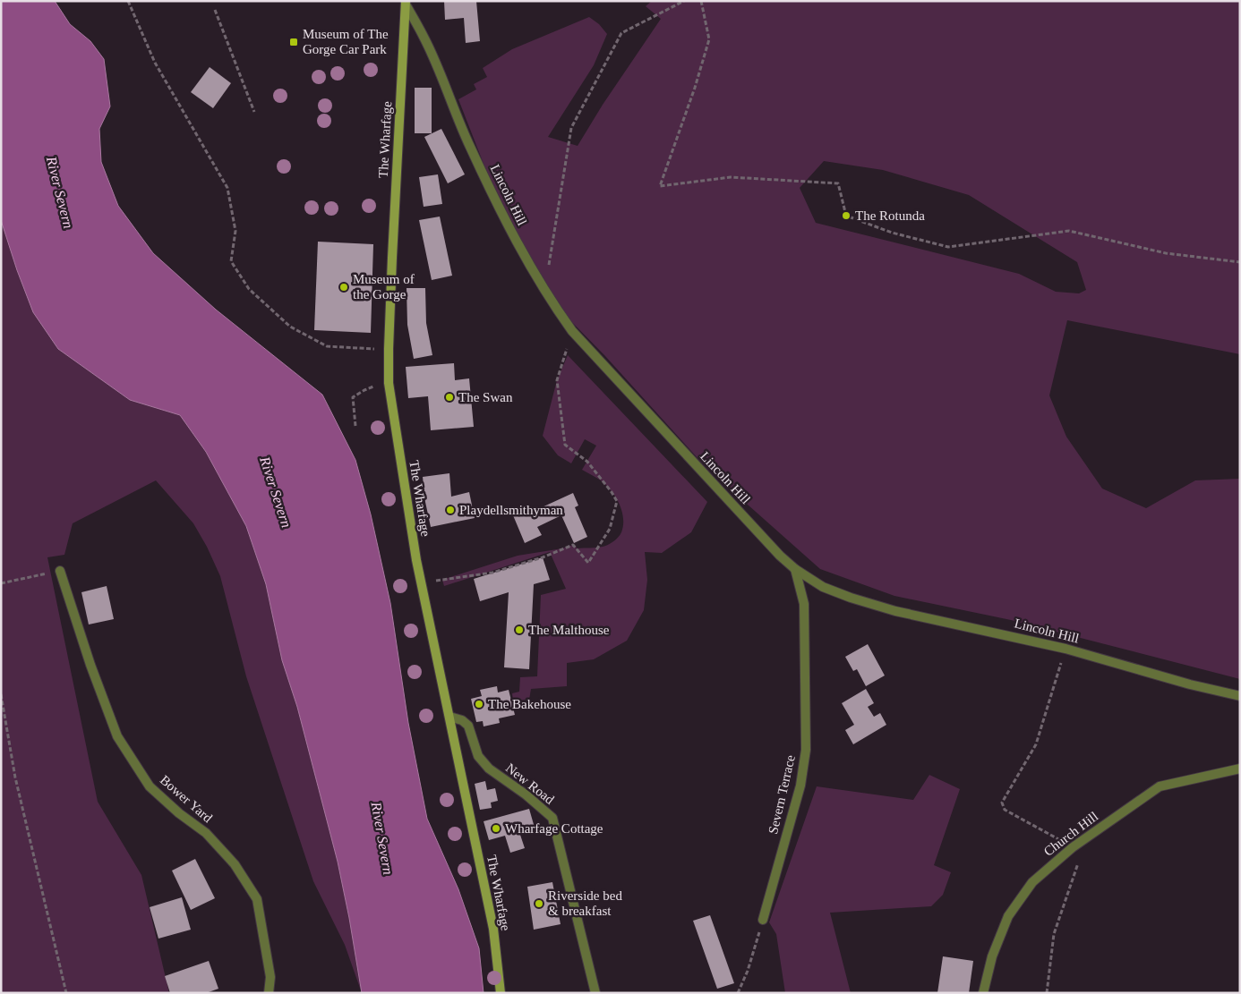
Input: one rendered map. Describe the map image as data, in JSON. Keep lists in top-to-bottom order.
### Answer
{
  "streets": {
    "street": [
      "The Wharfage",
      "Lincoln Hill",
      "New Road",
      "Severn Terrace",
      "Bower Yard",
      "Church Hill"
    ]
  },
  "crossings": [
    ["The Wharfage", "Lincoln Hill"],
    ["The Wharfage", "New Road"],
    ["Lincoln Hill", "Severn Terrace"]
  ],
  "water": ["River Severn"],
  "places": {
    "transit": ["Museum of The Gorge Car Park"],
    "other": [
      "The Rotunda",
      "Museum of the Gorge",
      "The Swan",
      "Playdellsmithyman",
      "The Malthouse",
      "The Bakehouse",
      "Wharfage Cottage",
      "Riverside bed & breakfast"
    ]
  }
}
